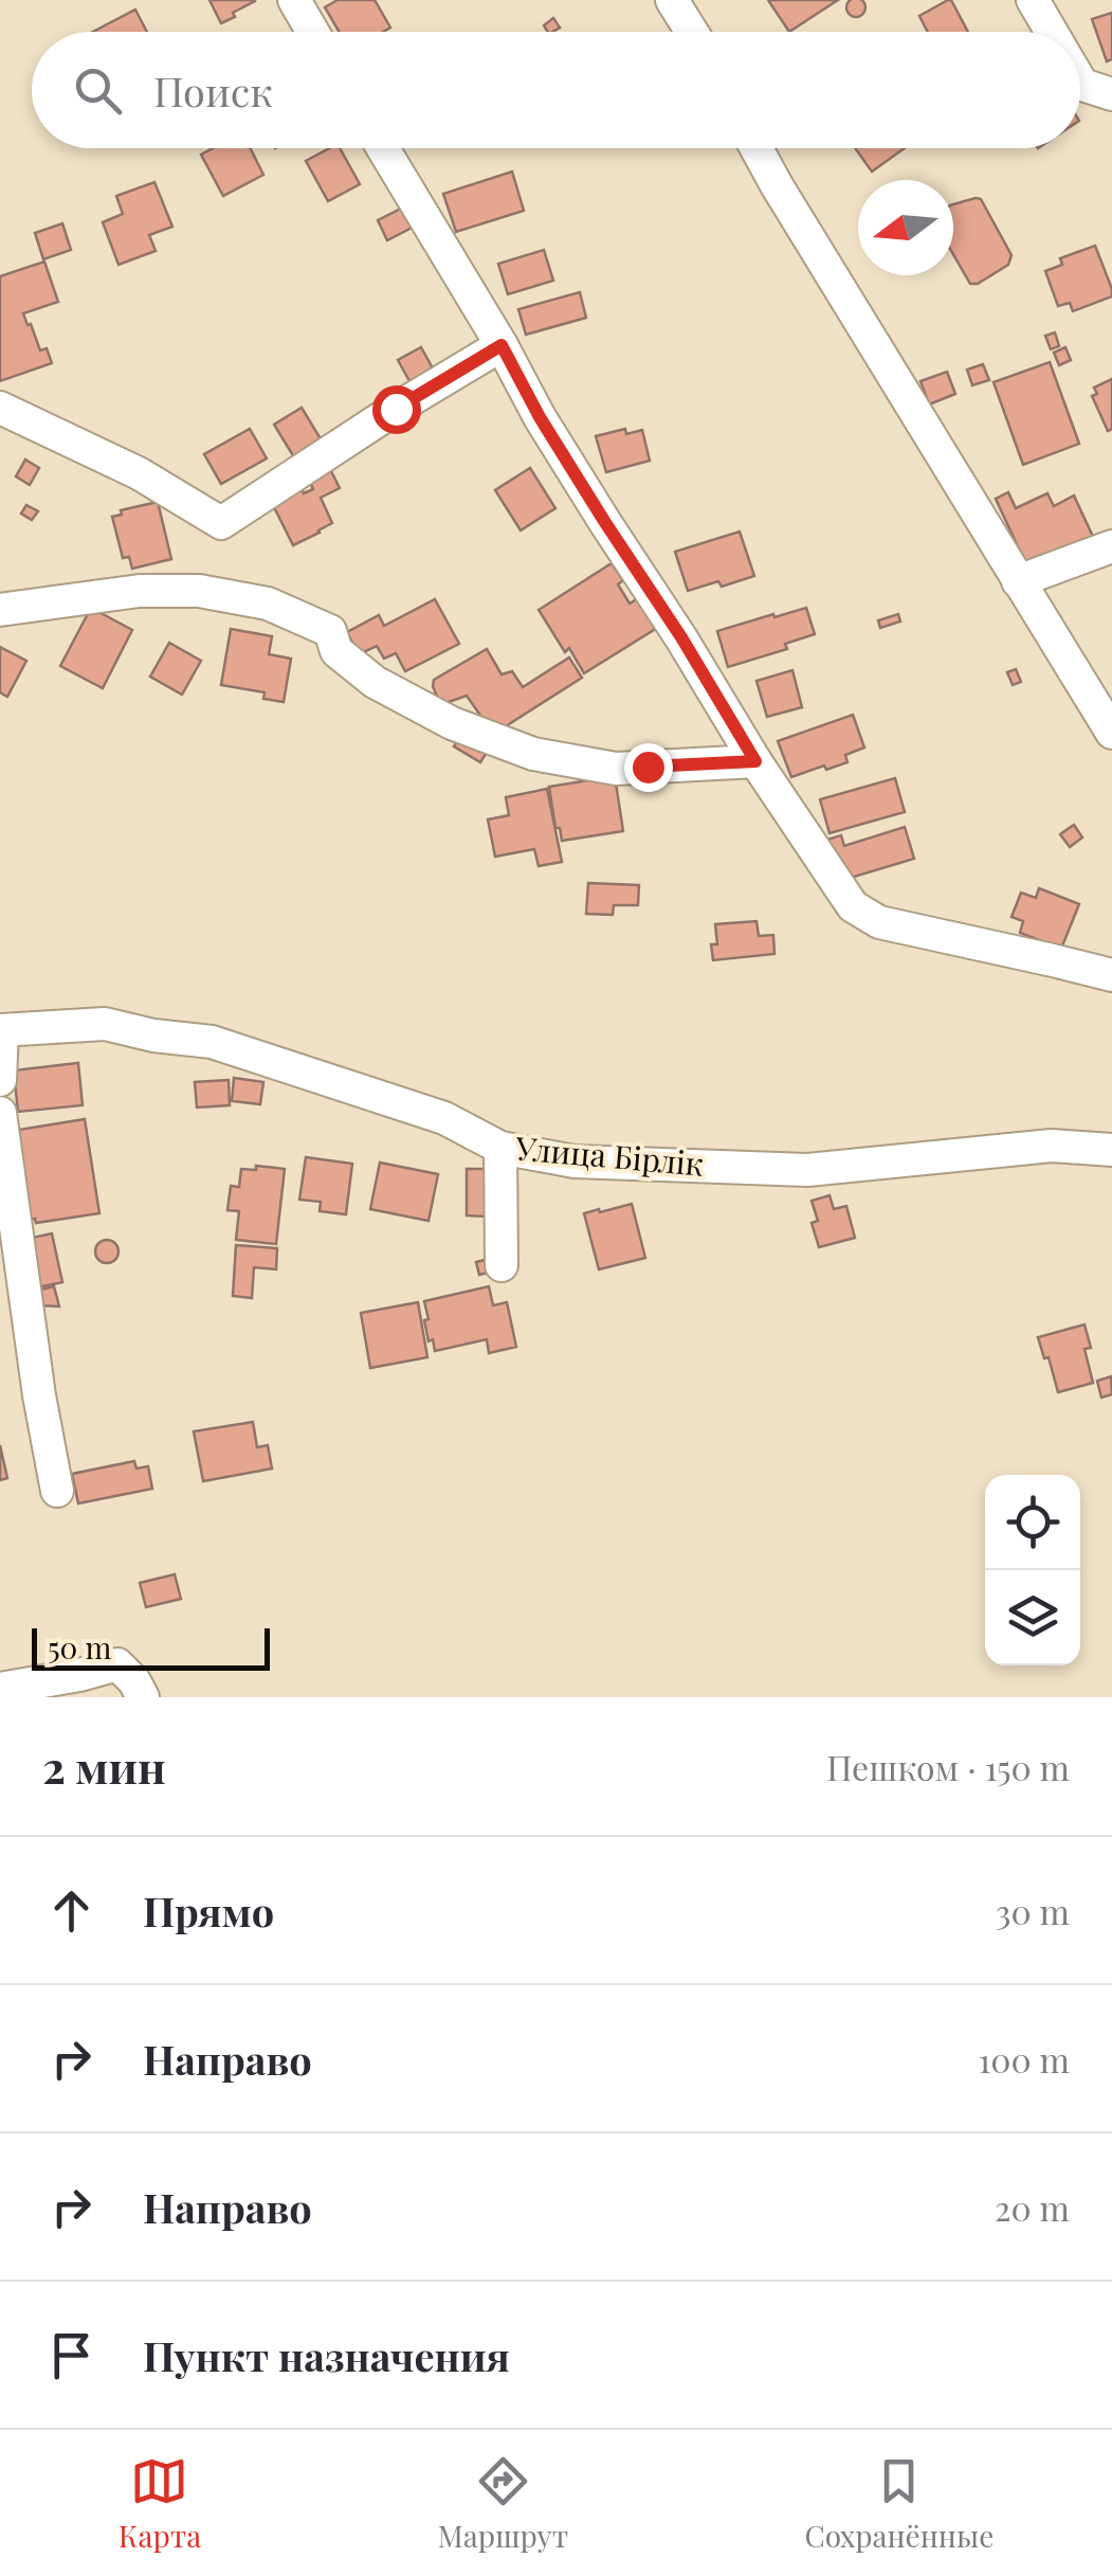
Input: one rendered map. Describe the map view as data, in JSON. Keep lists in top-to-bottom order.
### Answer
{
  "streets": {
    "street": ["Улица Бірлік"]
  },
  "scale_bar": "50 m",
  "north": "left",
  "page": {
    "search": "Поиск",
    "scale": "50 m",
    "heading": ["2 мин", "Пешком · 150 m"],
    "list": [
      ["Прямо", "30 m"],
      ["Направо", "100 m"],
      ["Направо", "20 m"],
      "Пункт назначения"
    ],
    "nav": ["Карта", "Маршрут", "Сохранённые"]
  }
}
